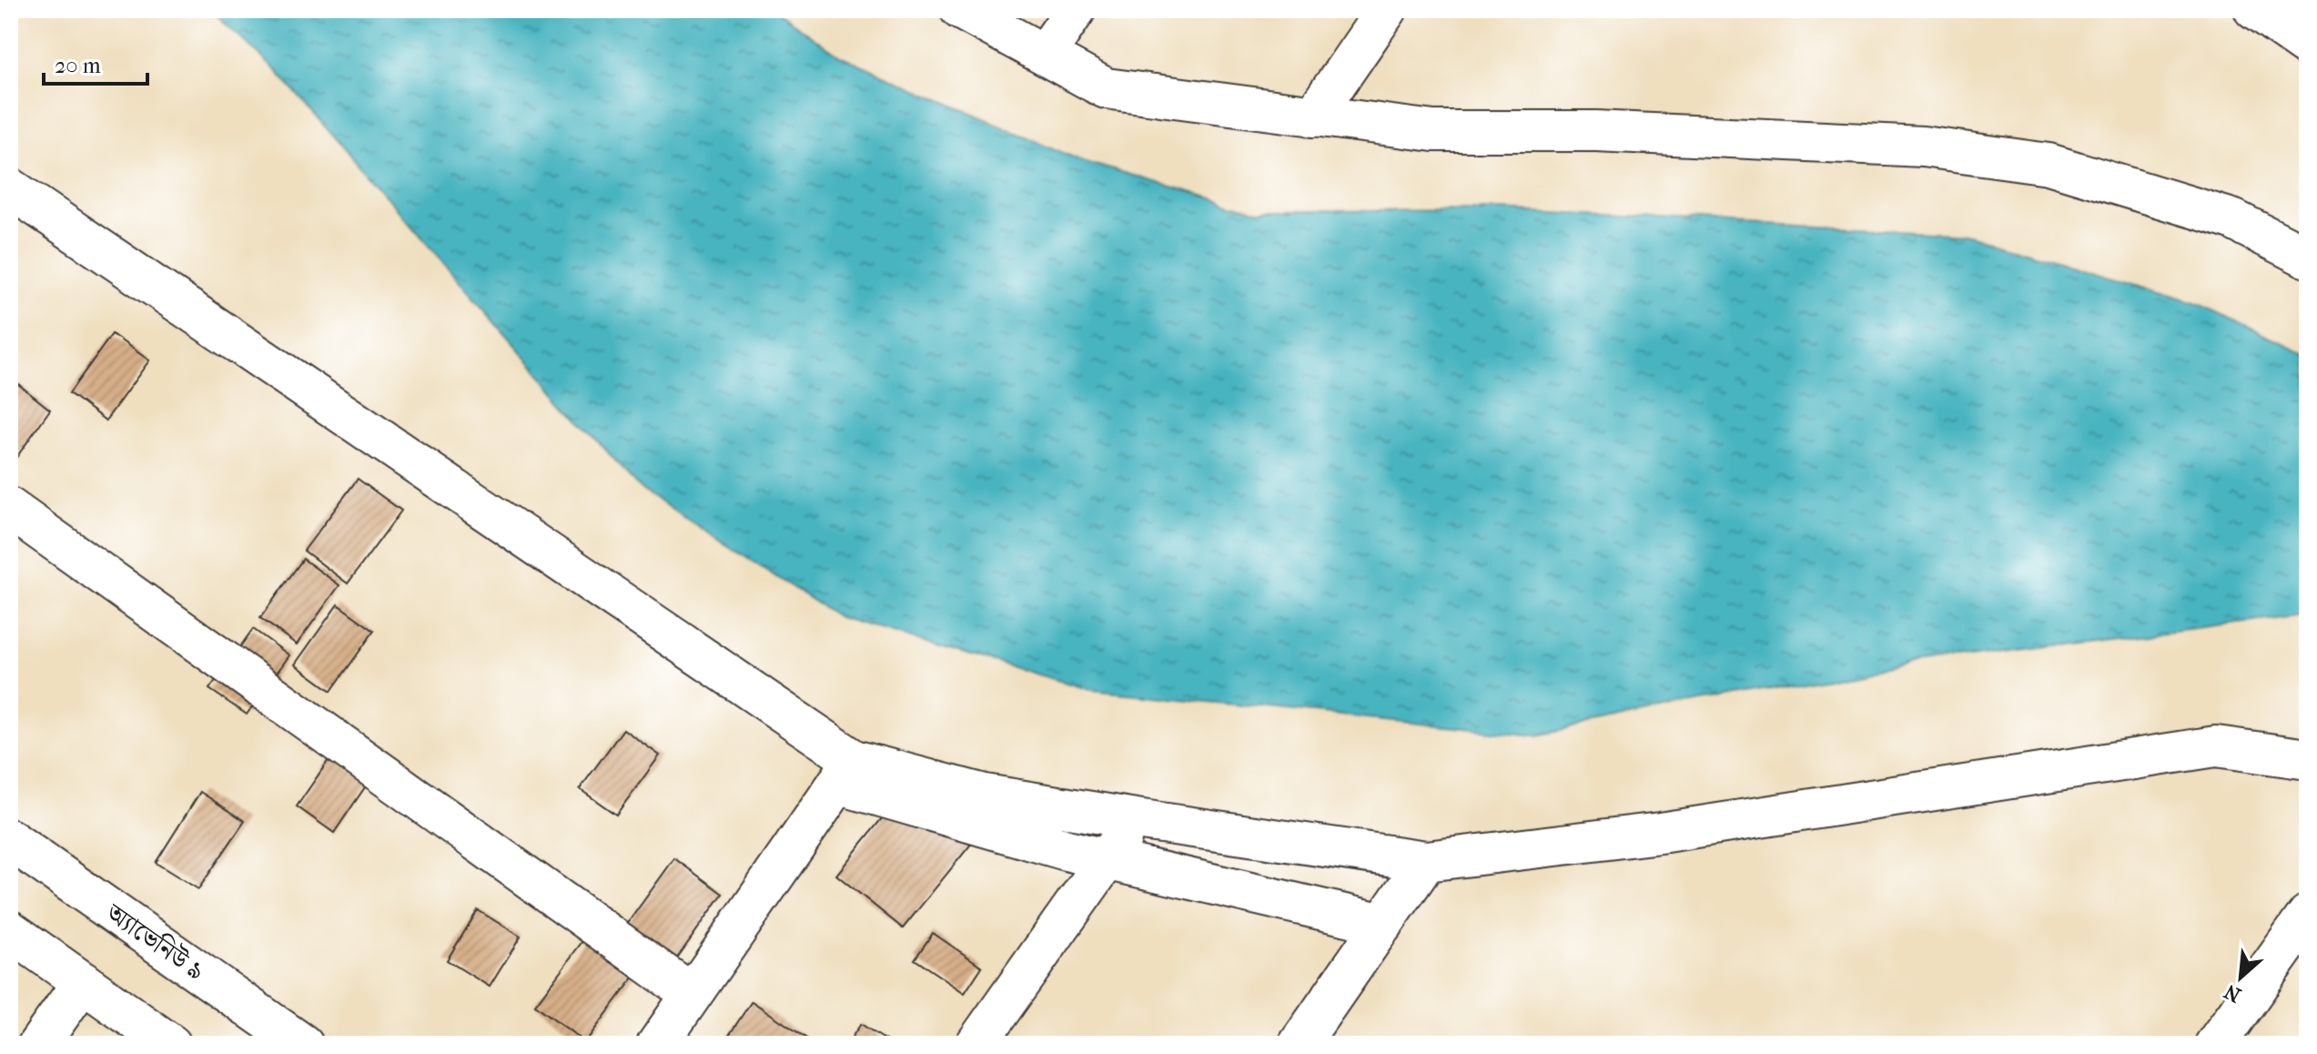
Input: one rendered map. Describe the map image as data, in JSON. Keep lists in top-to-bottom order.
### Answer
{
  "streets": {
    "street": ["অ্যাভেনিউ ৯"]
  },
  "scale_bar": "20 m",
  "north": "bottom left"
}
